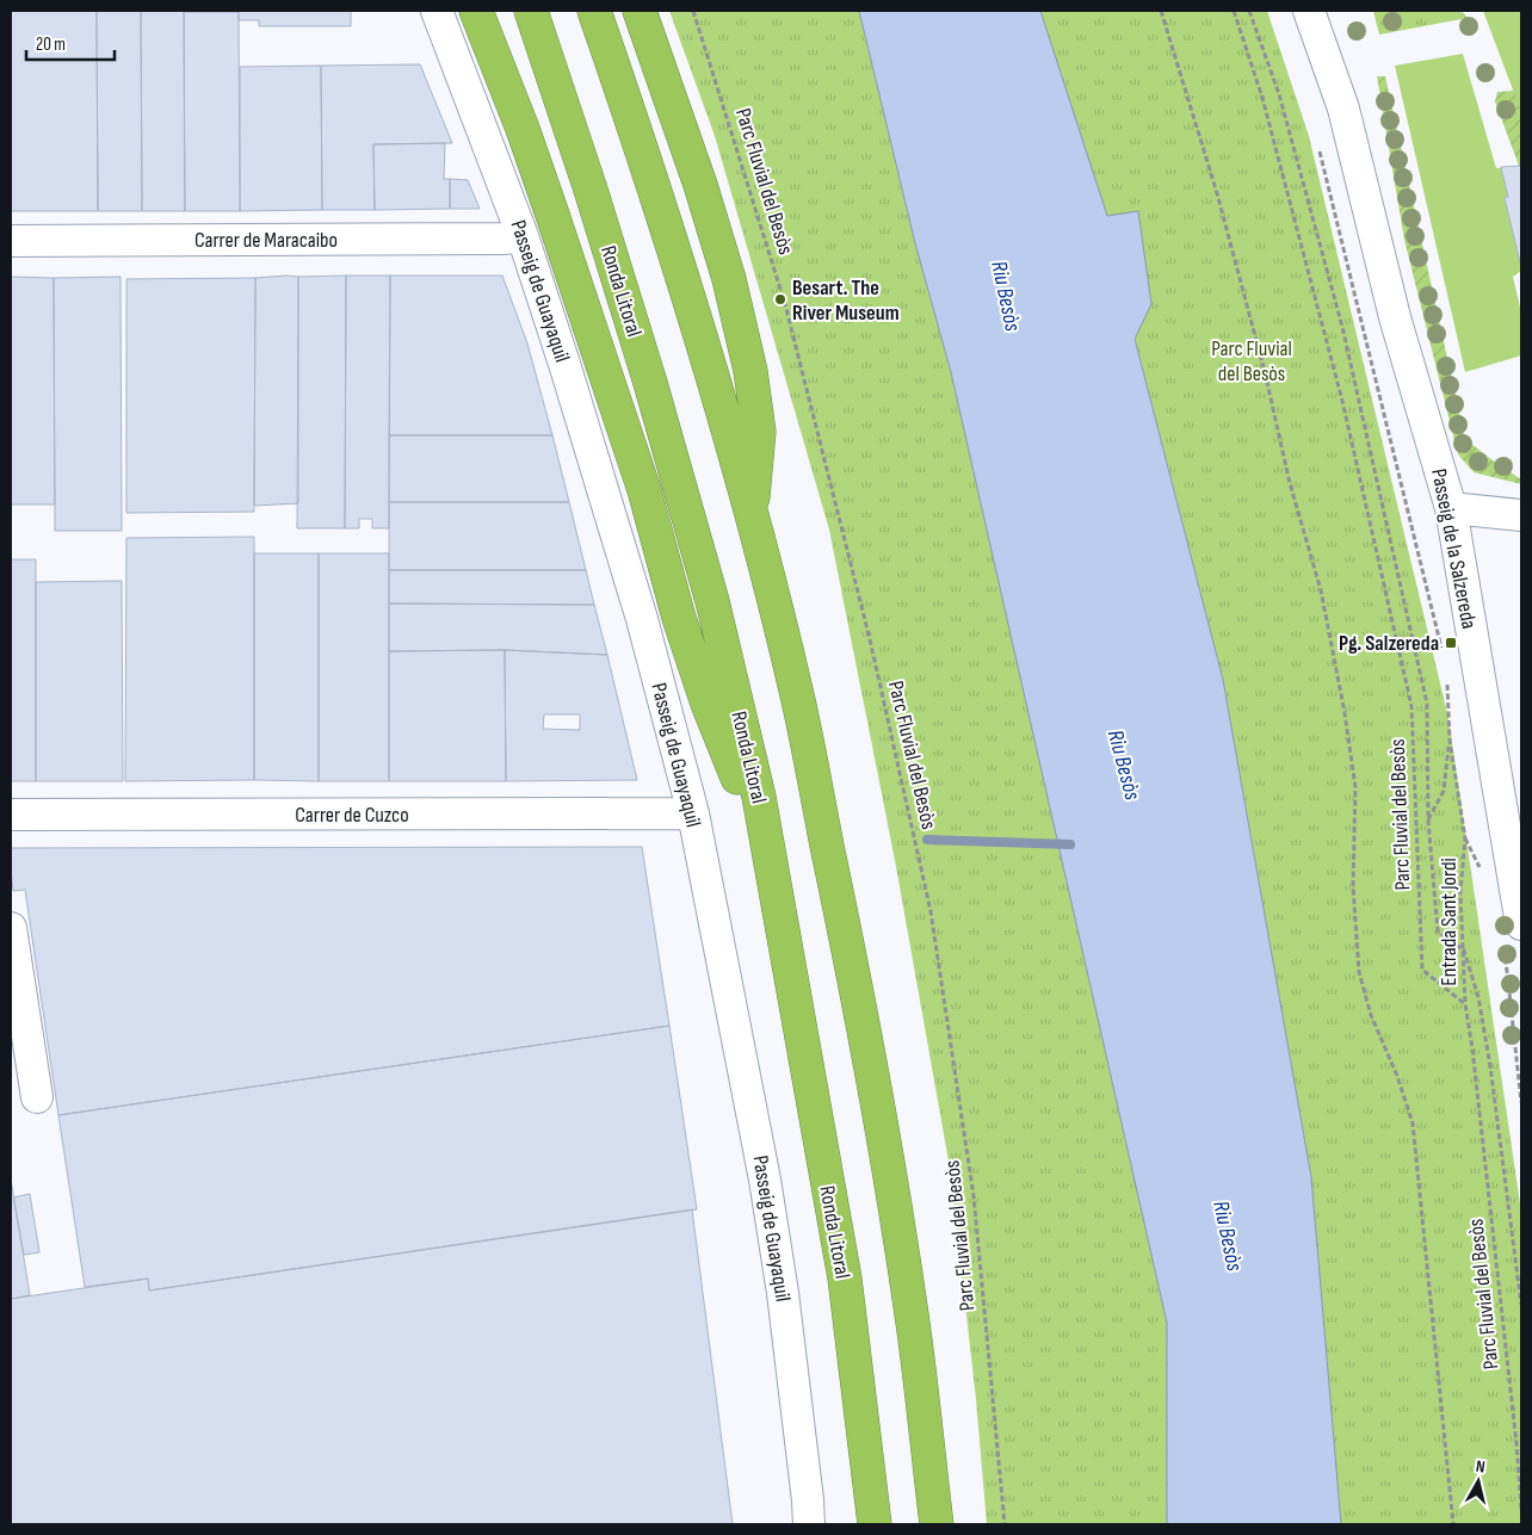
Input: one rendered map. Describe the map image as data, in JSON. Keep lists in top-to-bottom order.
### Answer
{
  "streets": {
    "highway": ["Ronda Litoral"],
    "street": [
      "Carrer de Maracaibo",
      "Passeig de Guayaquil",
      "Passeig de la Salzereda",
      "Carrer de Cuzco"
    ],
    "path": ["Parc Fluvial del Besòs", "Entrada Sant Jordi"]
  },
  "crossings": [
    ["Parc Fluvial del Besòs", "Entrada Sant Jordi"],
    ["Carrer de Maracaibo", "Passeig de Guayaquil"],
    ["Passeig de Guayaquil", "Carrer de Cuzco"]
  ],
  "water": ["Riu Besòs"],
  "parks": ["Parc Fluvial del Besòs"],
  "places": {
    "other": ["Besart. The River Museum"],
    "transit": ["Pg. Salzereda"]
  },
  "scale_bar": "20 m",
  "north": "top"
}
